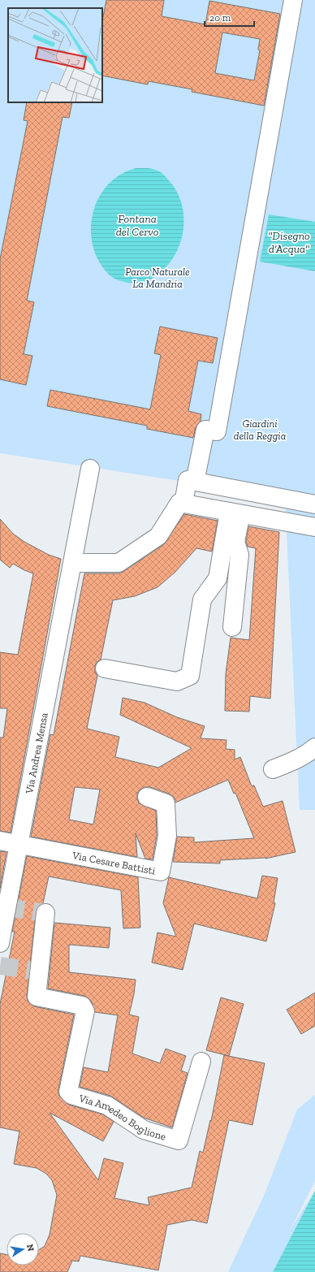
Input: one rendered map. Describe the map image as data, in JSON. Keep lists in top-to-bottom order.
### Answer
{
  "streets": {
    "street": ["Via Andrea Mensa", "Via Cesare Battisti", "Via Amedeo Boglione"]
  },
  "crossings": [
    ["Via Andrea Mensa", "Via Cesare Battisti"]
  ],
  "water": ["Fontana del Cervo", "\"Disegno d'Acqua\""],
  "parks": ["Parco Naturale La Mandria", "Giardini della Reggia"],
  "scale_bar": "20 m",
  "north": "right"
}
